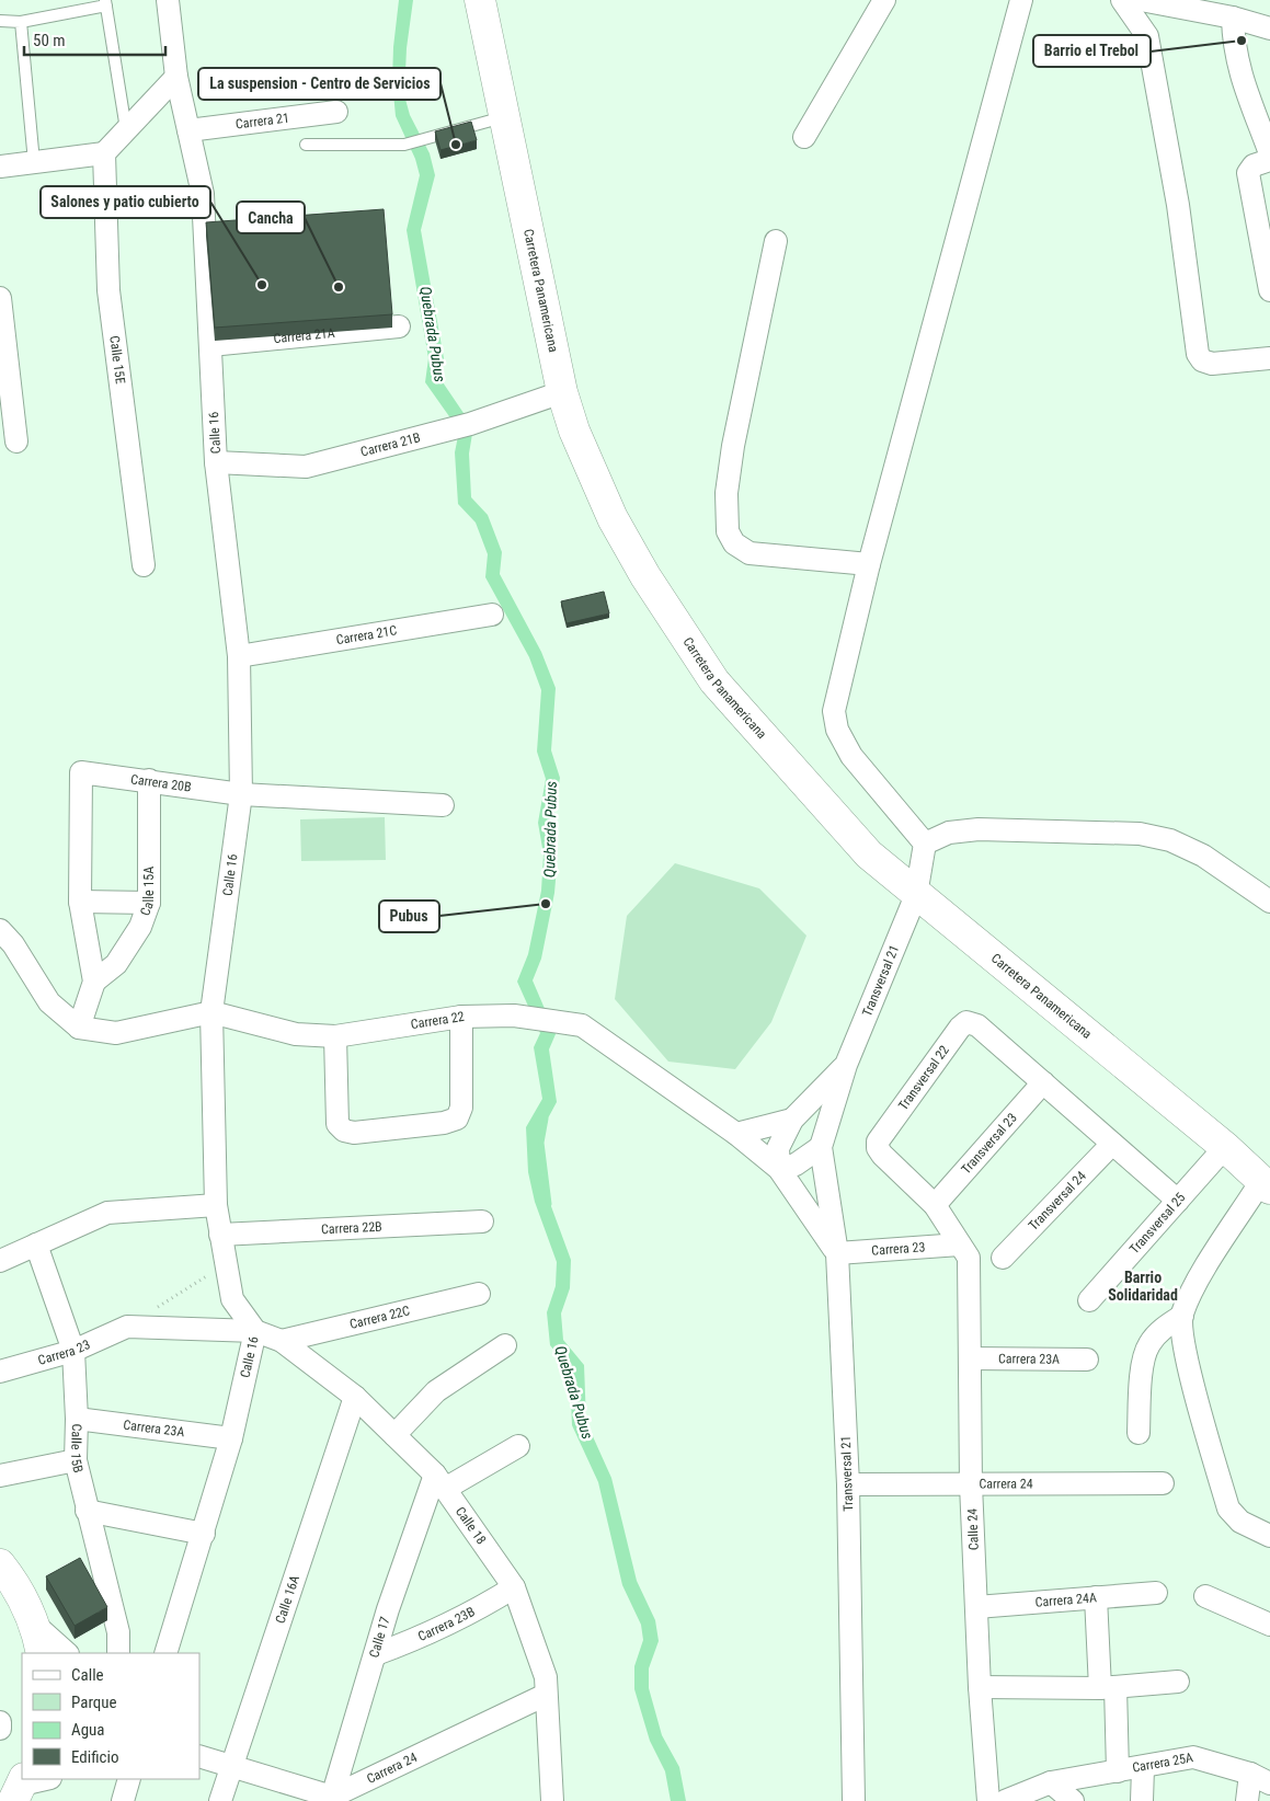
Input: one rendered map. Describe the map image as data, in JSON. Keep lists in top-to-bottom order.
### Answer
{
  "streets": {
    "main road": ["Carretera Panamericana"],
    "street": [
      "Carrera 21",
      "Carrera 21A",
      "Calle 15E",
      "Calle 16",
      "Carrera 21B",
      "Carrera 21C",
      "Carrera 20B",
      "Calle 15A",
      "Transversal 21",
      "Carrera 22",
      "Transversal 22",
      "Transversal 23",
      "Transversal 24",
      "Transversal 25",
      "Carrera 22B",
      "Carrera 23",
      "Carrera 22C",
      "Carrera 23A",
      "Calle 15B",
      "Carrera 24",
      "Calle 18",
      "Calle 24",
      "Calle 16A",
      "Carrera 24A",
      "Carrera 23B",
      "Calle 17",
      "Carrera 25A"
    ]
  },
  "crossings": [
    ["Carrera 21", "Calle 16"],
    ["Carretera Panamericana", "Carrera 21B"],
    ["Carretera Panamericana", "Transversal 21"],
    ["Carretera Panamericana", "Transversal 25"],
    ["Carrera 21A", "Calle 16"],
    ["Calle 16", "Carrera 21B"],
    ["Calle 16", "Carrera 21C"],
    ["Calle 16", "Carrera 20B"],
    ["Calle 16", "Carrera 22"],
    ["Calle 16", "Carrera 22B"],
    ["Calle 16", "Carrera 23"],
    ["Calle 16", "Carrera 23A"],
    ["Calle 16", "Calle 18"],
    ["Carrera 20B", "Calle 15A"],
    ["Transversal 21", "Carrera 22"],
    ["Transversal 21", "Carrera 23"],
    ["Transversal 21", "Carrera 24"],
    ["Carrera 22", "Carrera 23"],
    ["Transversal 22", "Transversal 23"],
    ["Carrera 23", "Calle 15B"],
    ["Carrera 23", "Calle 18"],
    ["Carrera 23", "Calle 24"],
    ["Carrera 22C", "Calle 18"],
    ["Carrera 23A", "Calle 15B"],
    ["Carrera 23A", "Calle 24"],
    ["Carrera 24", "Calle 18"],
    ["Carrera 24", "Calle 24"],
    ["Carrera 24", "Calle 17"],
    ["Calle 18", "Calle 16A"],
    ["Calle 18", "Carrera 23B"],
    ["Calle 18", "Calle 17"],
    ["Calle 24", "Carrera 24A"],
    ["Carrera 23B", "Calle 17"]
  ],
  "districts": ["Barrio Solidaridad"],
  "water": ["Quebrada Pubus"],
  "places": [
    "Barrio el Trebol",
    "La suspension - Centro de Servicios",
    "Salones y patio cubierto",
    "Cancha",
    "Pubus"
  ],
  "legend": [
    "Calle",
    "Parque",
    "Agua",
    "Edificio"
  ],
  "scale_bar": "50 m"
}
